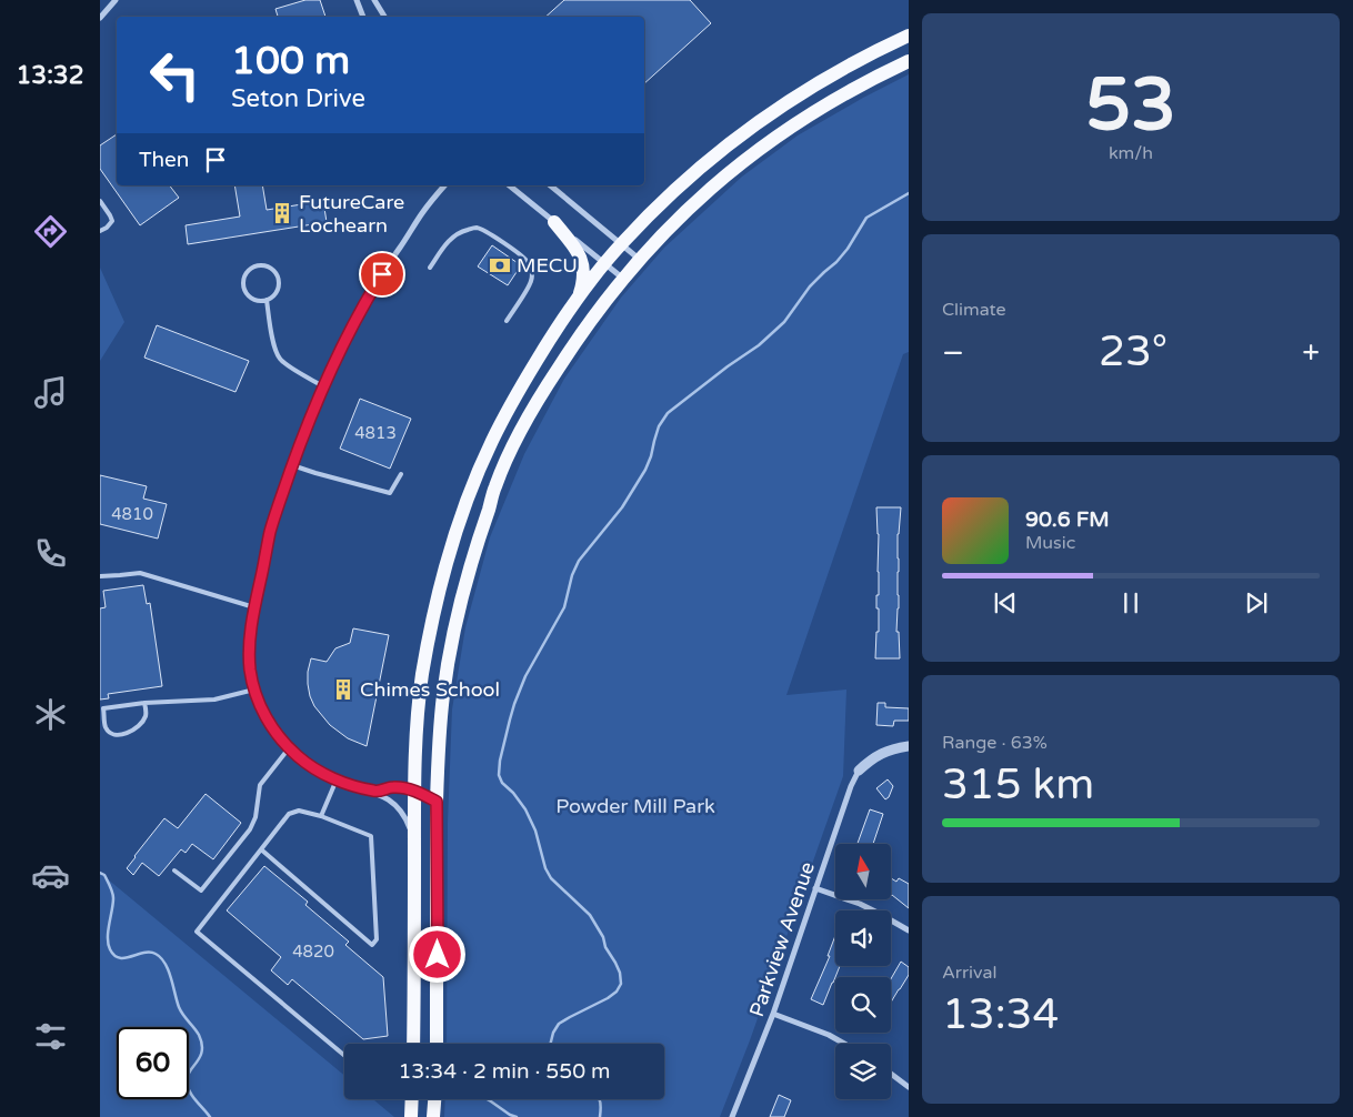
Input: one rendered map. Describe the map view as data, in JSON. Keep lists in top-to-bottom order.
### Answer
{
  "streets": {
    "street": ["Parkview Avenue"]
  },
  "parks": ["Powder Mill Park"],
  "places": {
    "building": ["FutureCare Lochearn", "Chimes School"],
    "bank": ["MECU"]
  },
  "house_numbers": ["4813", "4810", "4820"],
  "north": "top",
  "page": {
    "tabs": "13:32",
    "tile": [
      ["53", "km/h"],
      "Climate",
      ["Range · 63%", "315 km"],
      ["Arrival", "13:34"]
    ],
    "turn": ["100 m", "Seton Drive"],
    "then": "Then",
    "heat": ["−", "23°", "+"],
    "song": ["90.6 FM", "Music"],
    "limit": "60",
    "trip": "13:34 · 2 min · 550 m"
  }
}
